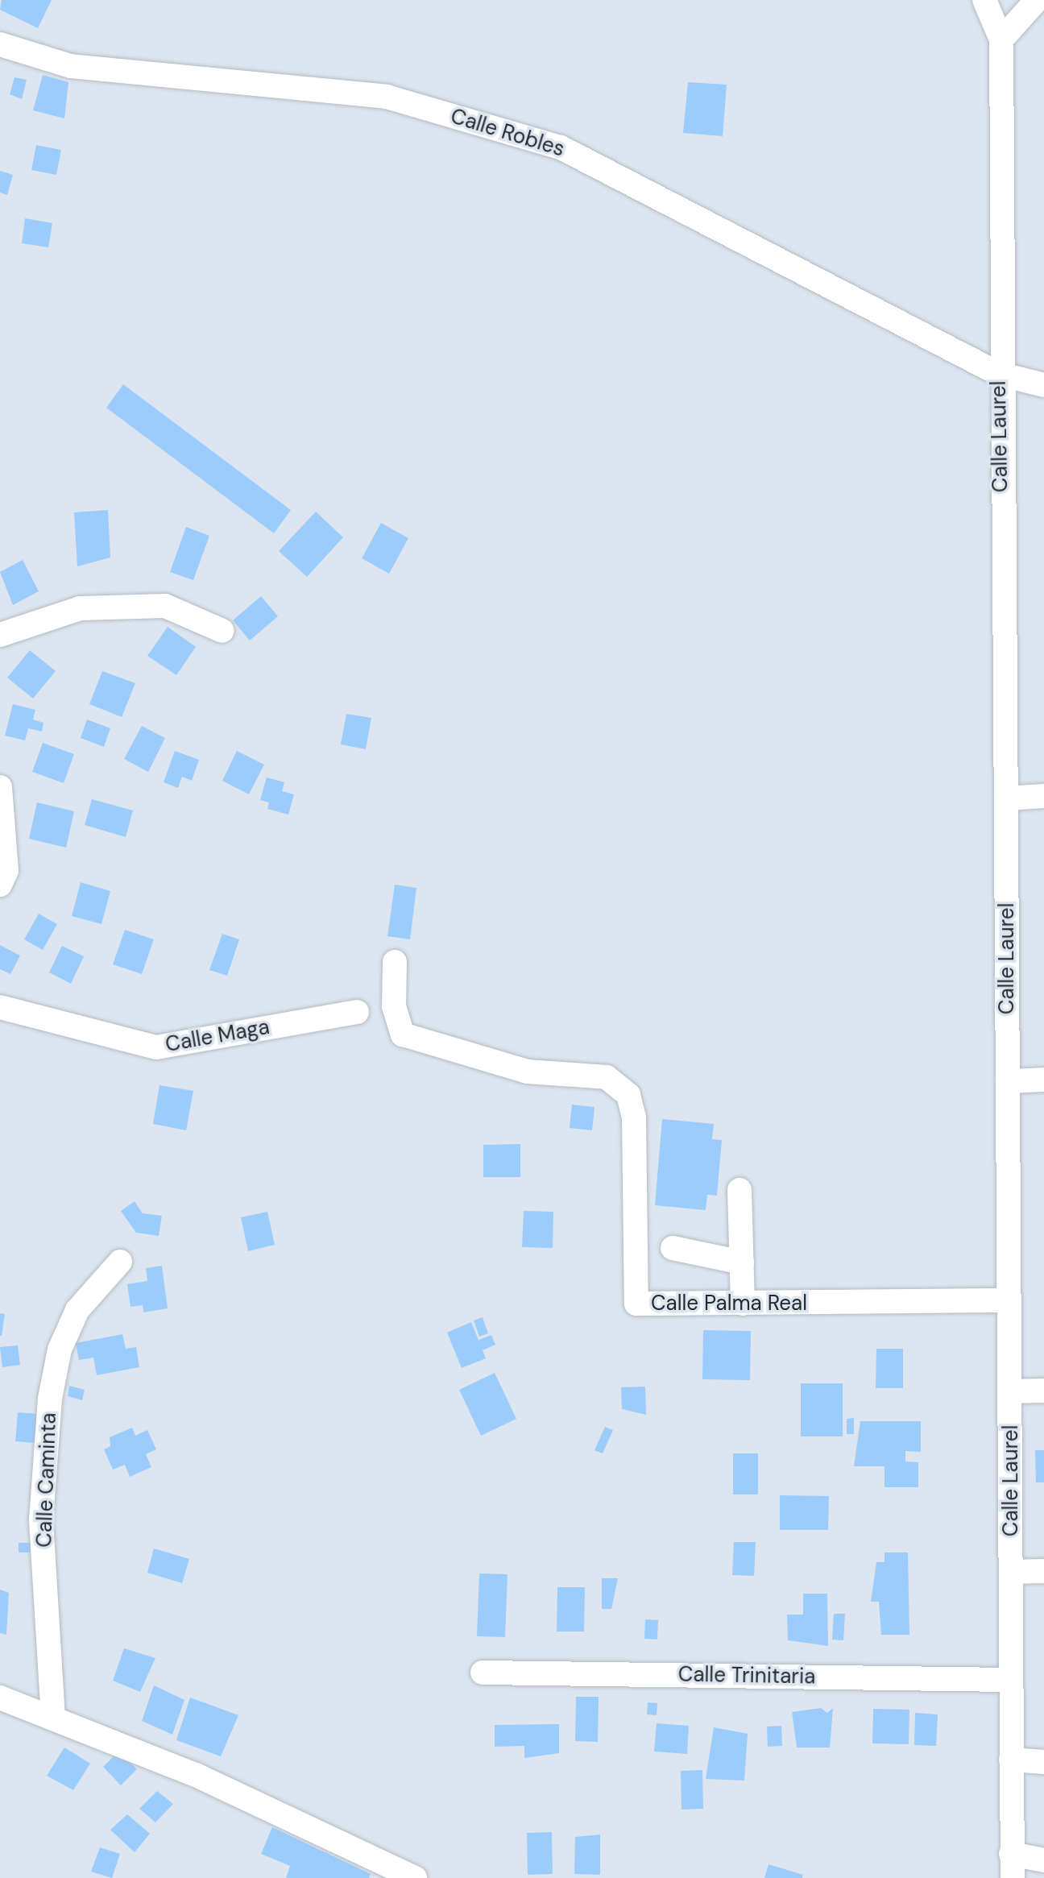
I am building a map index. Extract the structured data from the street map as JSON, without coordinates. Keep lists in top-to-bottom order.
{
  "streets": {
    "street": [
      "Calle Robles",
      "Calle Laurel",
      "Calle Maga",
      "Calle Palma Real",
      "Calle Caminta",
      "Calle Trinitaria"
    ]
  },
  "crossings": [
    ["Calle Robles", "Calle Laurel"],
    ["Calle Laurel", "Calle Palma Real"],
    ["Calle Laurel", "Calle Trinitaria"]
  ]
}
